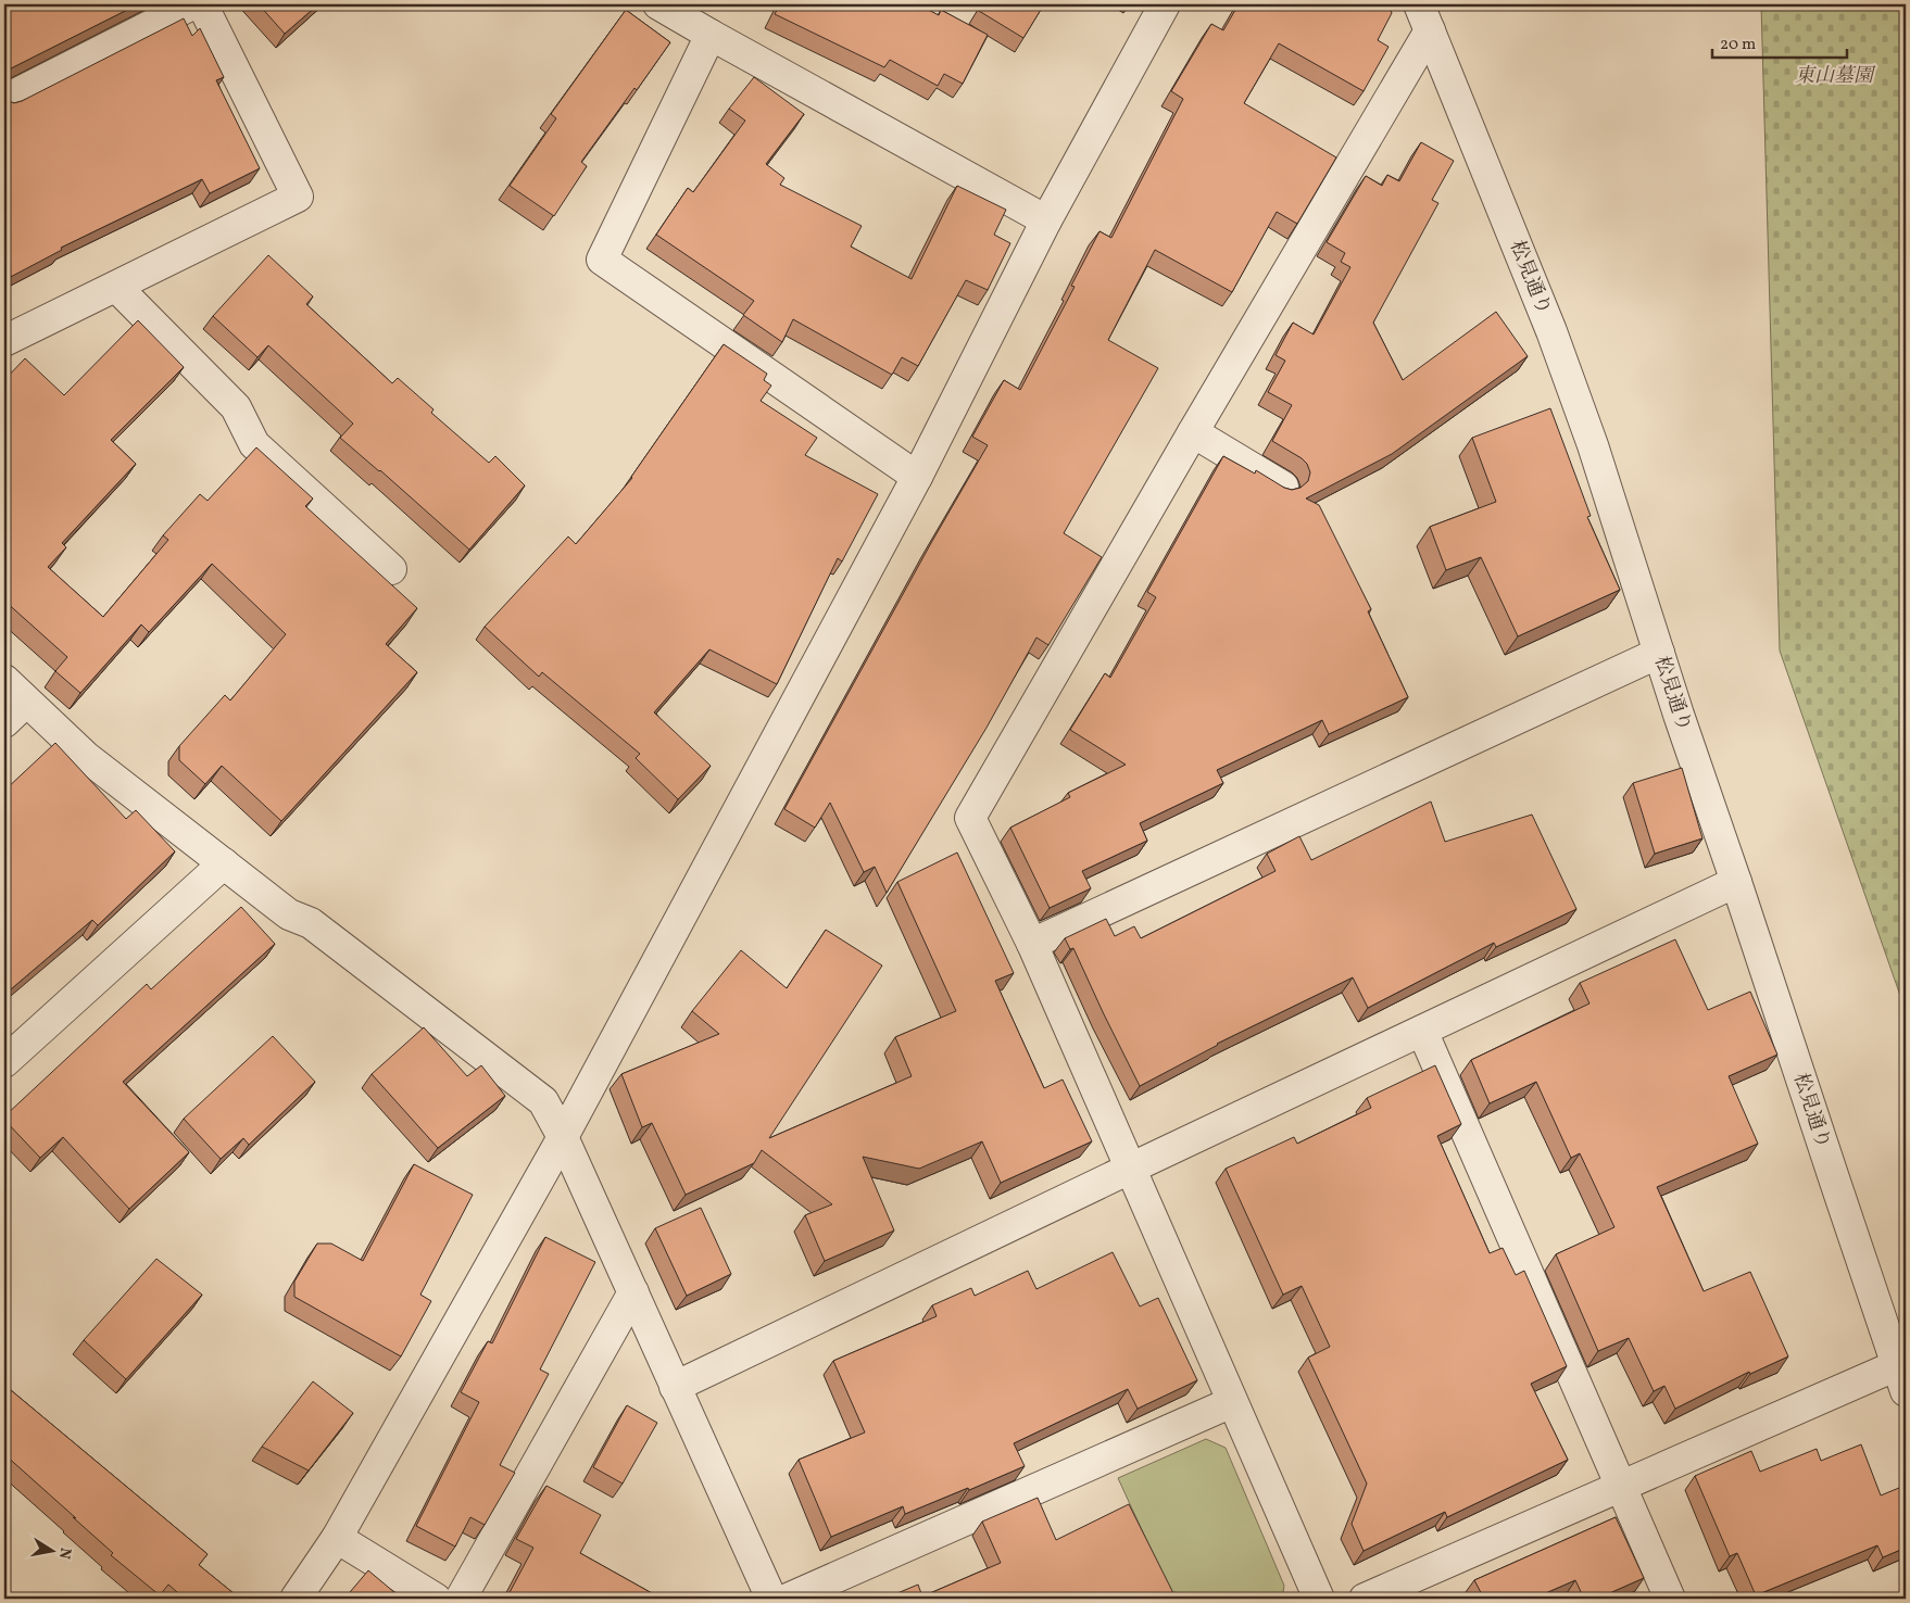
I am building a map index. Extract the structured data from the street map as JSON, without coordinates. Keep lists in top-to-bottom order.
{
  "streets": {
    "street": ["松見通り"]
  },
  "parks": ["東山墓園"],
  "scale_bar": "20 m",
  "north": "right"
}
